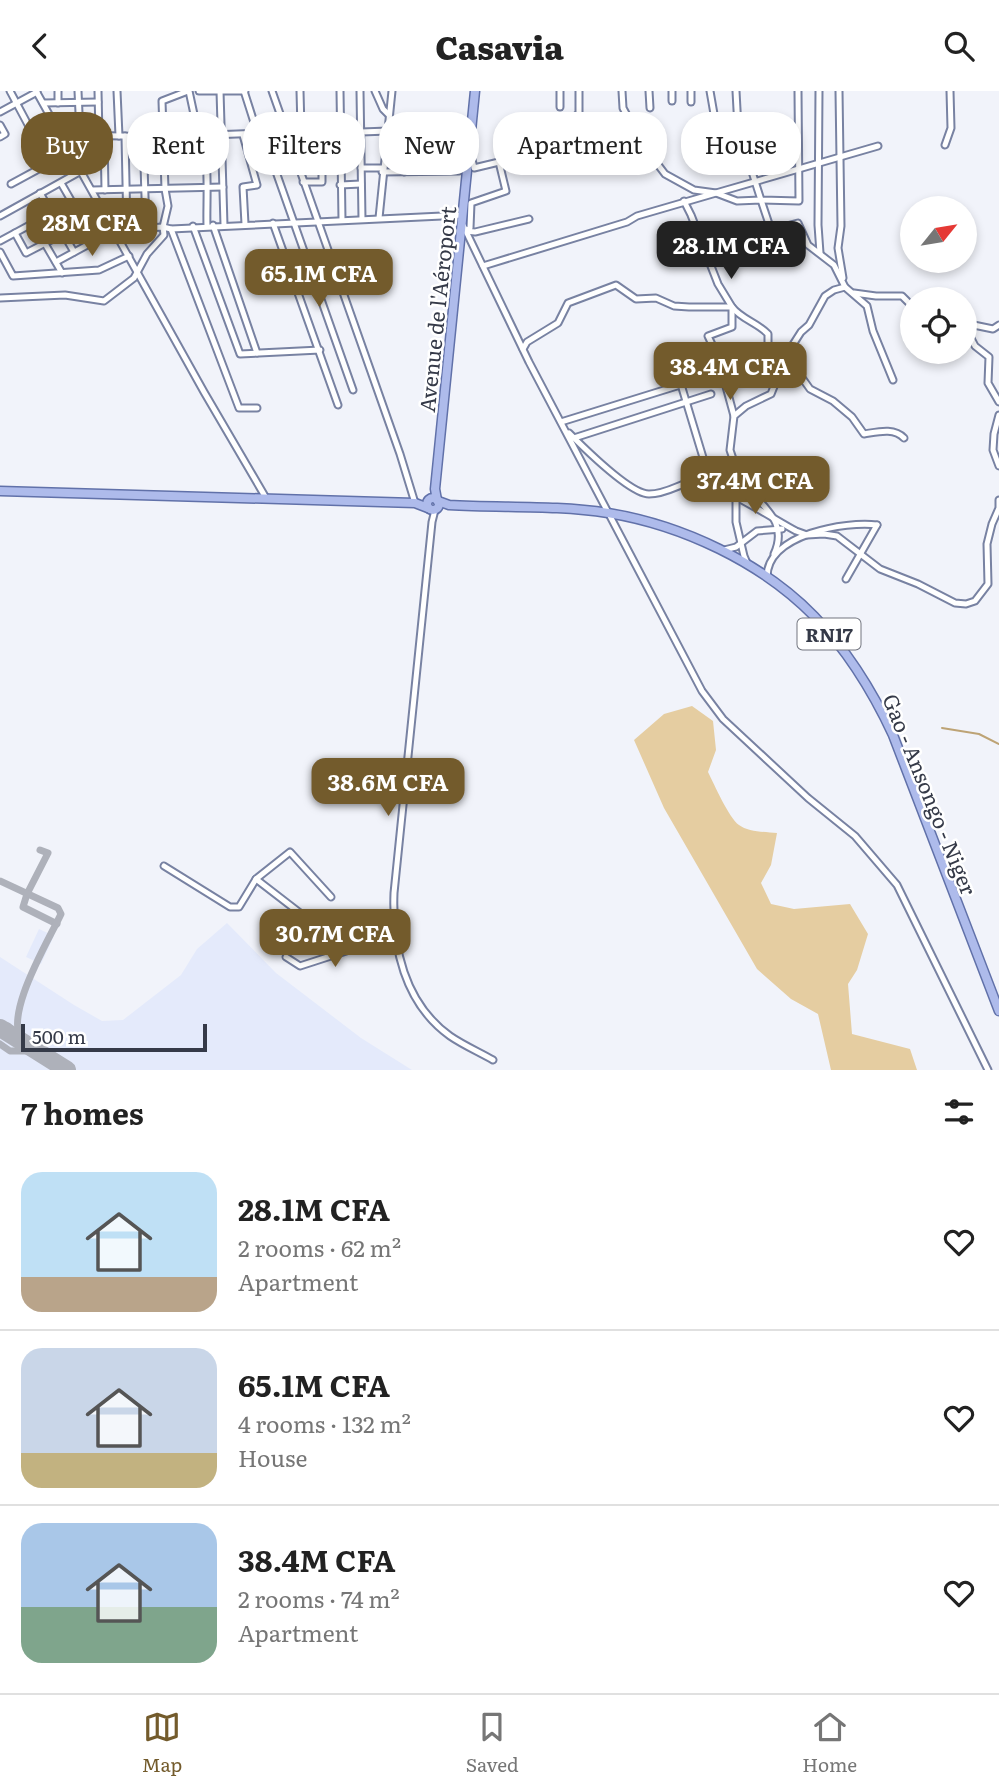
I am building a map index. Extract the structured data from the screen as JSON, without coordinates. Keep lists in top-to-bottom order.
{
  "streets": {
    "main road": ["Avenue de l'Aéroport", "RN17", "Gao - Ansongo - Niger"]
  },
  "crossings": [
    ["Avenue de l'Aéroport", "Gao - Ansongo - Niger"]
  ],
  "scale_bar": "500 m",
  "north": "top right",
  "page": {
    "header": "Casavia",
    "chip": [
      "Buy",
      "Rent",
      "Filters",
      "New",
      "Apartment",
      "House"
    ],
    "price": [
      "28M CFA",
      "28.1M CFA",
      "65.1M CFA",
      "38.4M CFA",
      "37.4M CFA",
      "38.6M CFA",
      "30.7M CFA"
    ],
    "scale": "500 m",
    "heading": "7 homes",
    "list": [
      {
        "name": "28.1M CFA",
        "note": "2 rooms · 62 m² · Apartment"
      },
      {
        "name": "65.1M CFA",
        "note": "4 rooms · 132 m² · House"
      },
      {
        "name": "38.4M CFA",
        "note": "2 rooms · 74 m² · Apartment"
      }
    ],
    "tabs": ["Map", "Saved", "Home"]
  }
}
